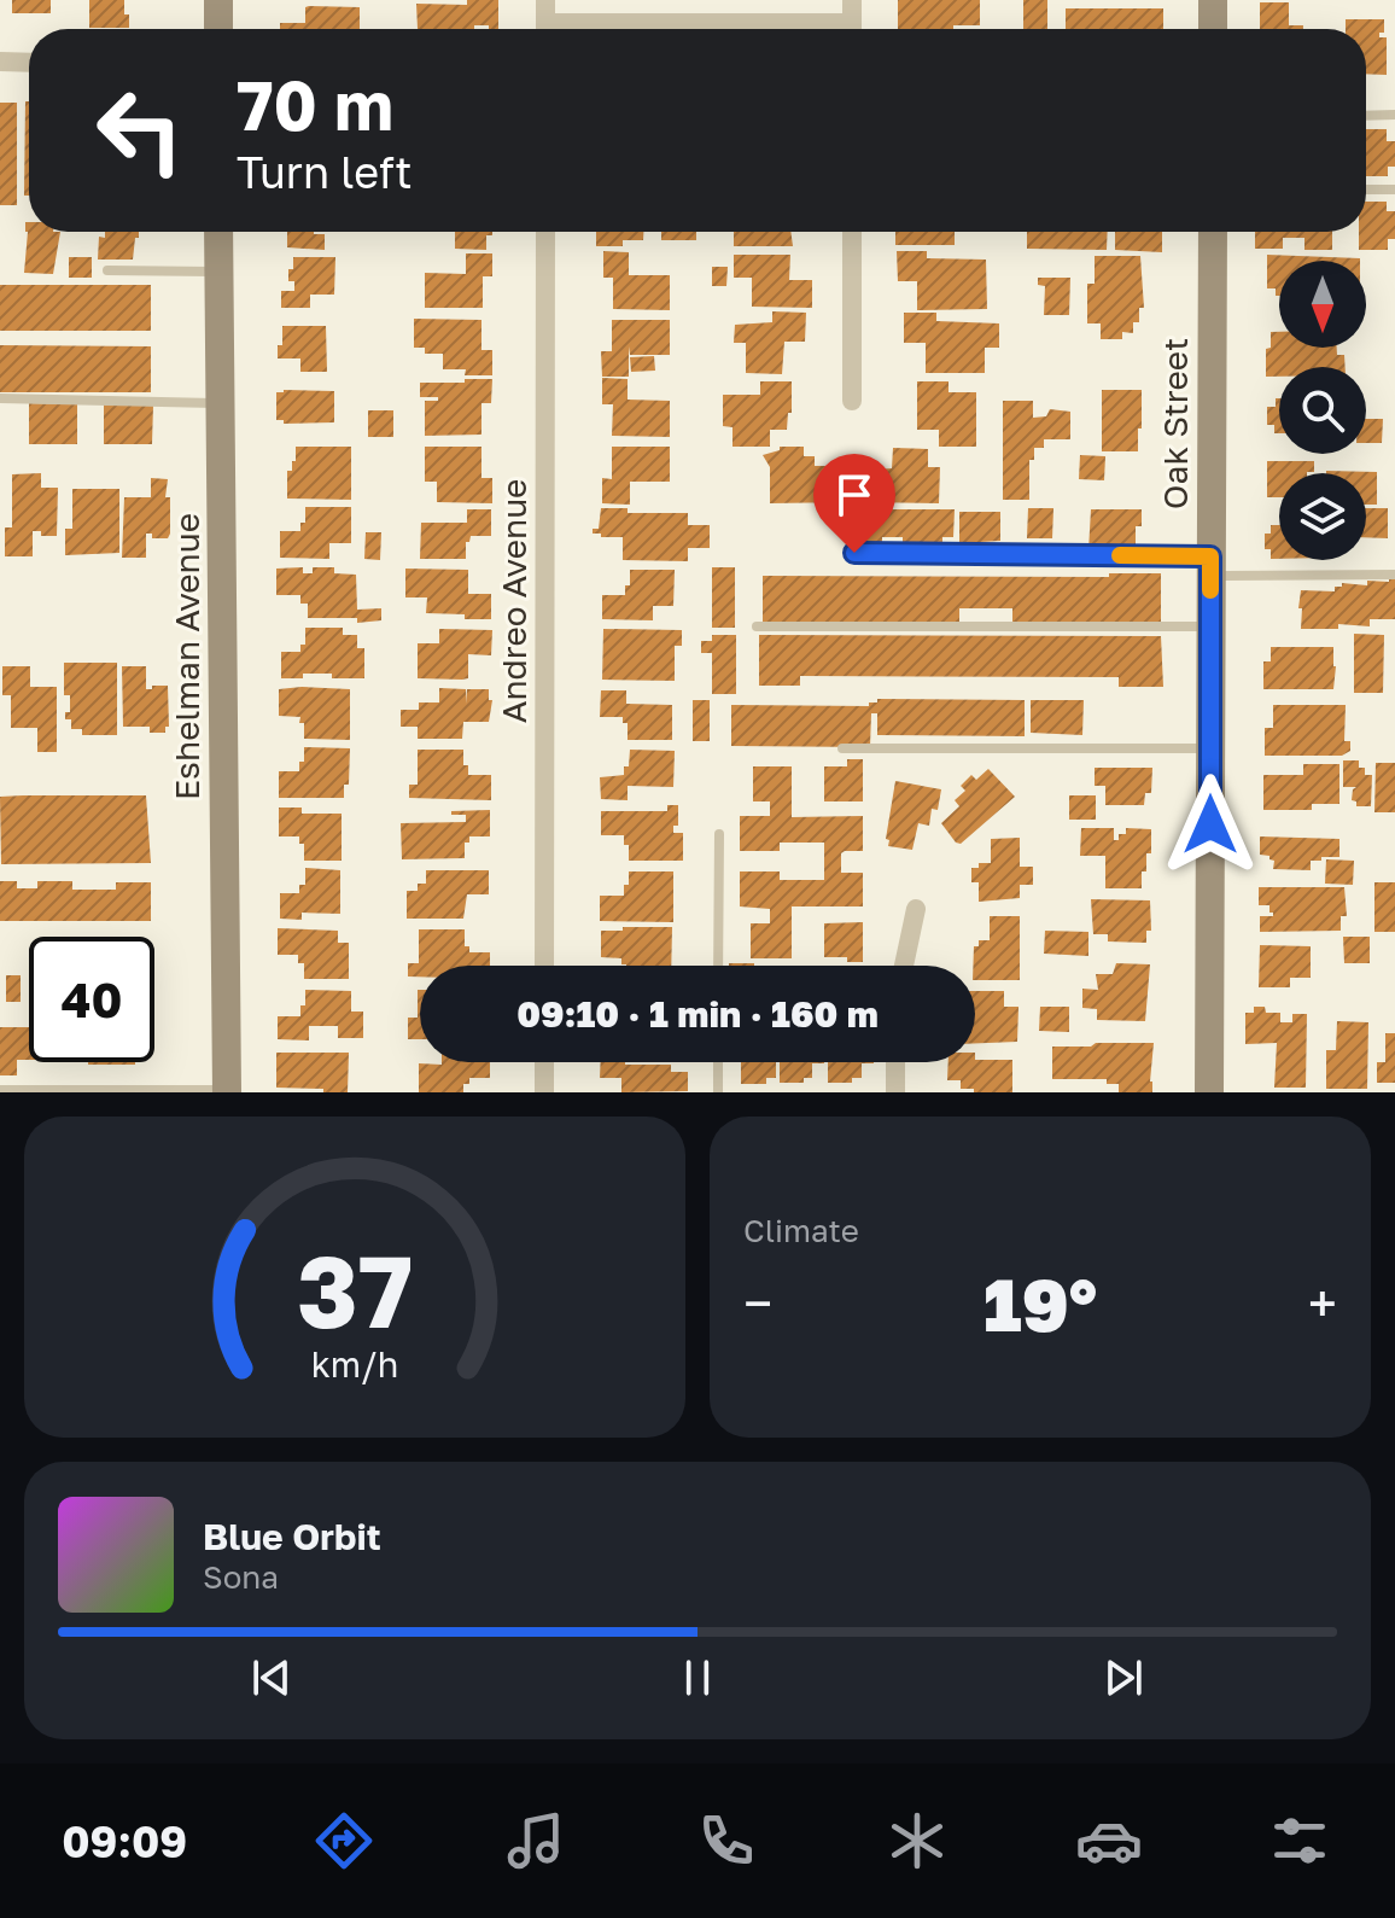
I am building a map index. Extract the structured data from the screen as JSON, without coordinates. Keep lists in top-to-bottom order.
{
  "streets": {
    "street": ["Oak Street", "Andreo Avenue", "Eshelman Avenue"]
  },
  "north": "bottom",
  "page": {
    "turn": ["70 m", "Turn left"],
    "limit": "40",
    "trip": "09:10 · 1 min · 160 m",
    "tile": "Climate",
    "heat": ["−", "19°", "+"],
    "song": ["Blue Orbit", "Sona"],
    "tabs": "09:09",
    "gauge": ["37", "km/h"]
  }
}
